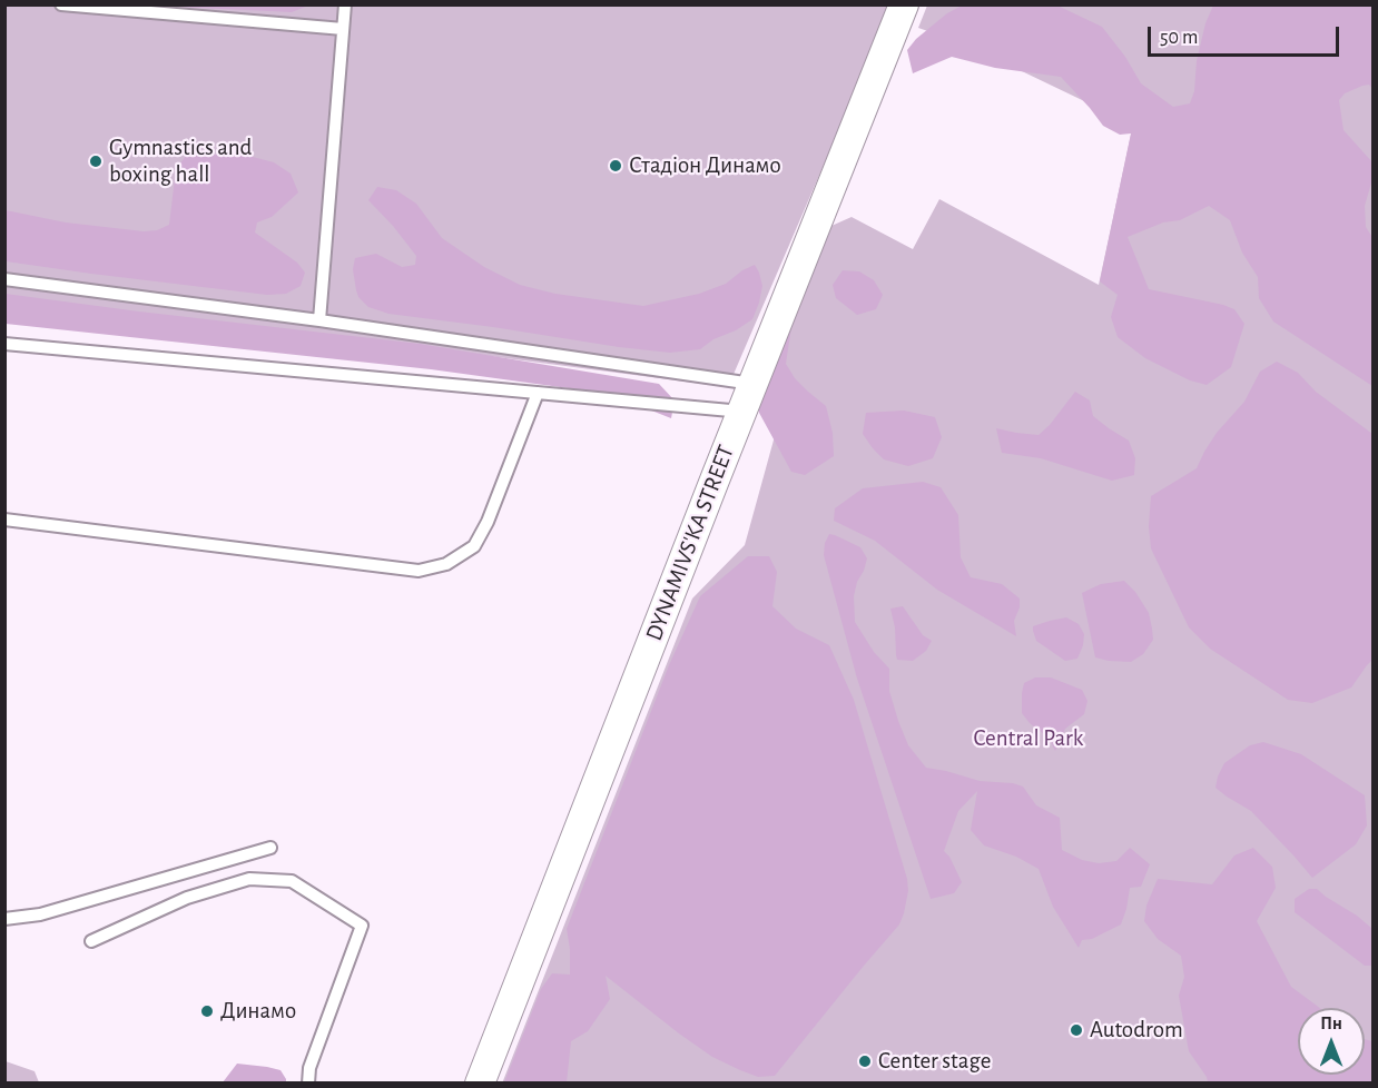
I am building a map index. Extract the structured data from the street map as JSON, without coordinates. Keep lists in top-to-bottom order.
{
  "streets": {
    "street": ["DYNAMIVS'KA STREET"]
  },
  "parks": ["Central Park"],
  "places": [
    "Gymnastics and boxing hall",
    "Стадіон Динамо",
    "Динамо",
    "Autodrom",
    "Center stage"
  ],
  "scale_bar": "50 m",
  "north": "top"
}
